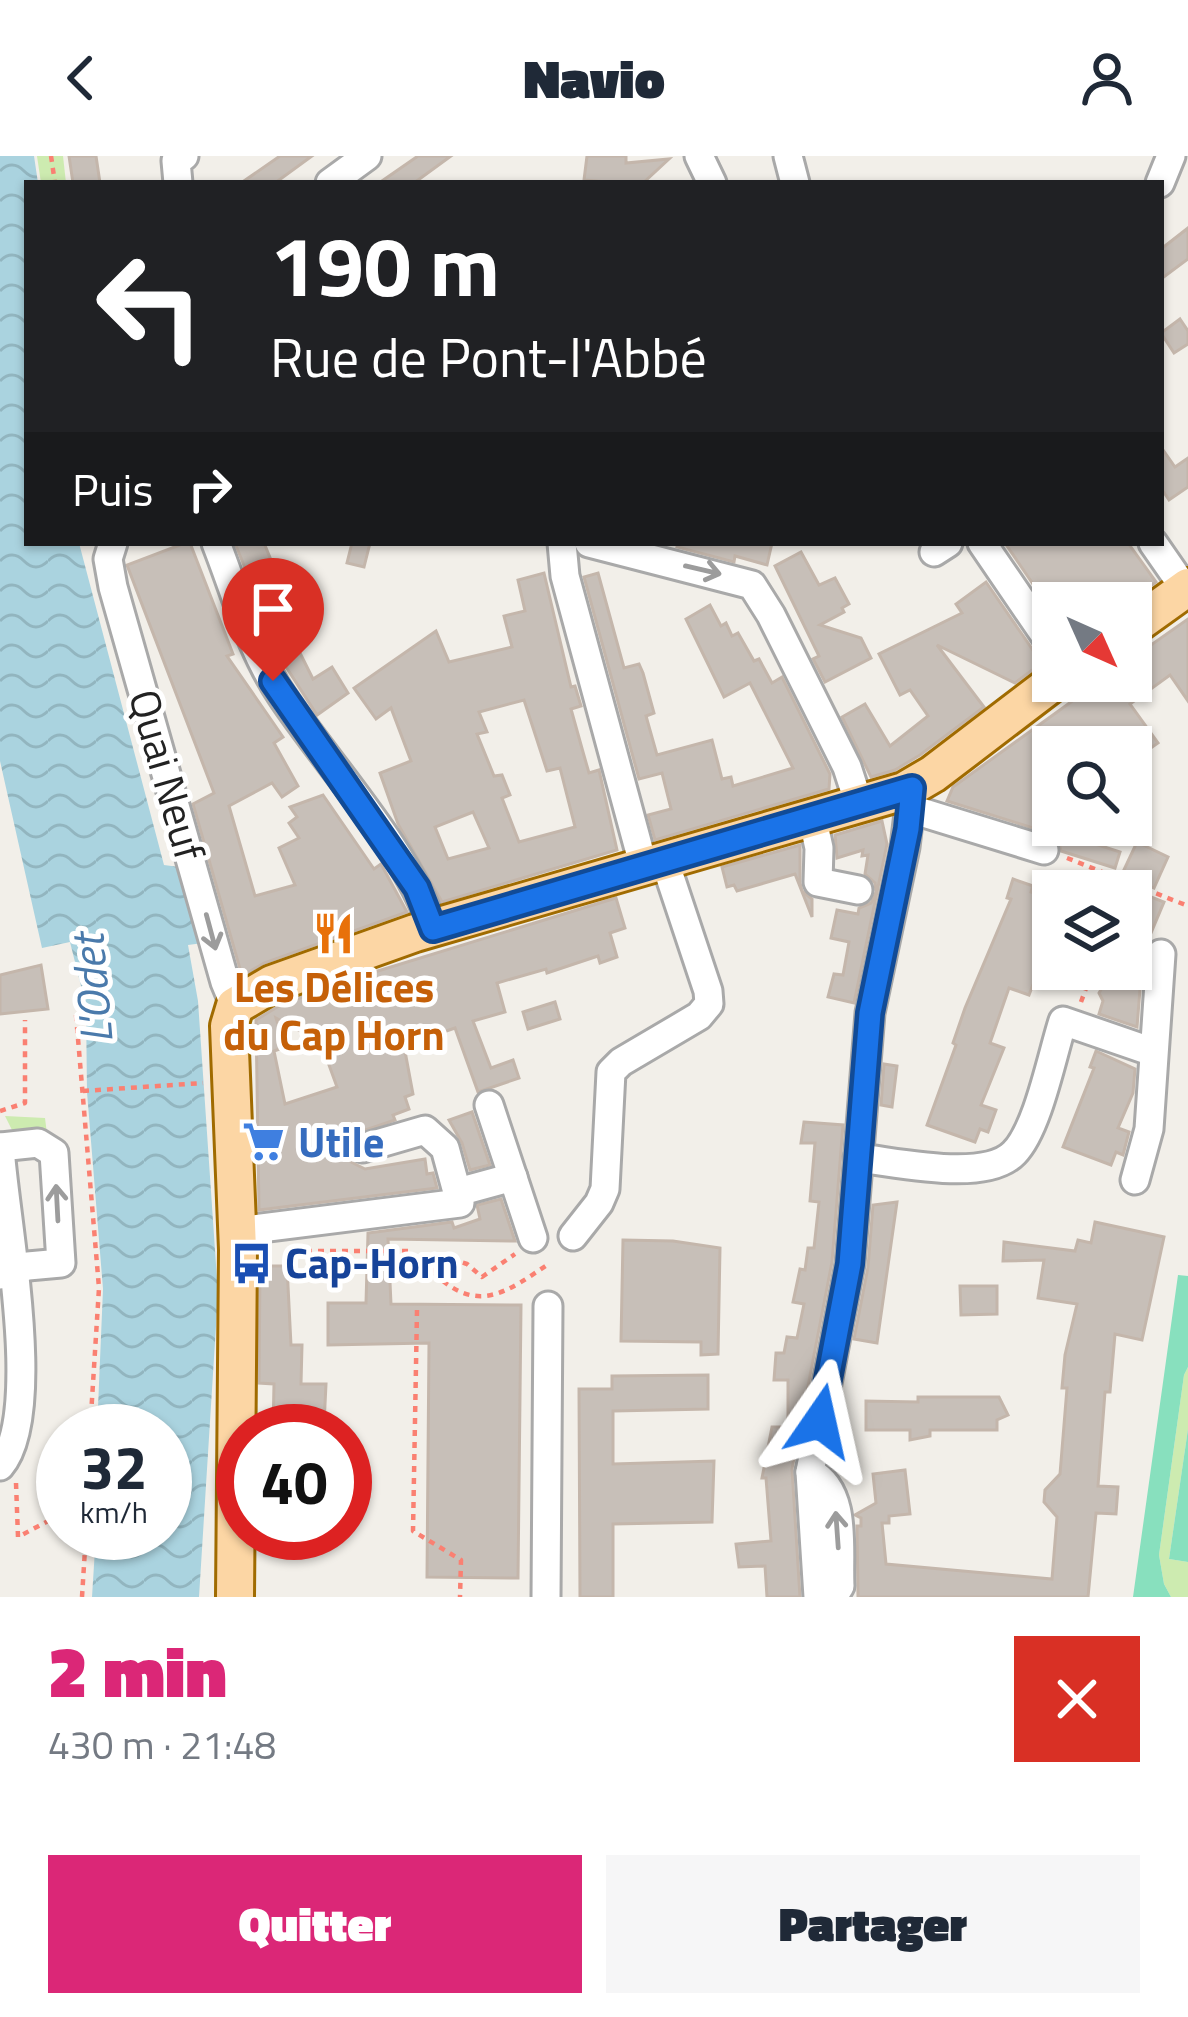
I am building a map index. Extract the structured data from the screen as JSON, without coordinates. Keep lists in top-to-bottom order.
{
  "streets": {
    "street": ["Quai Neuf"]
  },
  "water": ["L'Odet"],
  "places": {
    "restaurant": ["Les Délices du Cap Horn"],
    "supermarket": ["Utile"],
    "bus stop": ["Cap-Horn"]
  },
  "north": "bottom right",
  "page": {
    "header": "Navio",
    "turn": ["190 m", "Rue de Pont-l'Abbé"],
    "then": "Puis",
    "speed": "32 km/h",
    "limit": "40",
    "heading": ["2 min", "430 m · 21:48"],
    "buttons": ["Quitter", "Partager"]
  }
}
